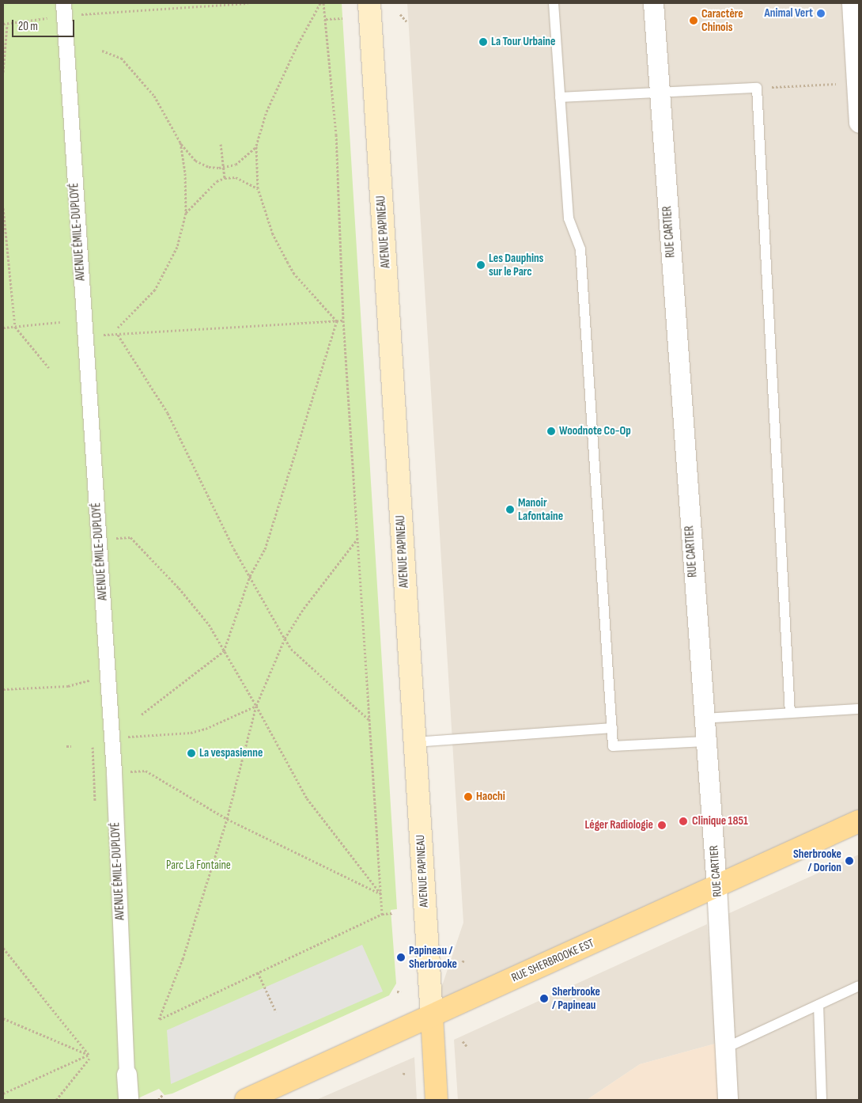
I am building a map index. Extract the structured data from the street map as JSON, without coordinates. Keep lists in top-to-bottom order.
{
  "streets": {
    "main road": ["AVENUE PAPINEAU", "RUE SHERBROOKE EST"],
    "street": ["AVENUE ÉMILE-DUPLOYÉ", "RUE CARTIER"]
  },
  "crossings": [
    ["AVENUE PAPINEAU", "RUE SHERBROOKE EST"],
    ["RUE CARTIER", "RUE SHERBROOKE EST"]
  ],
  "parks": ["Parc La Fontaine"],
  "places": [
    "Animal Vert",
    "Caractère Chinois",
    "La Tour Urbaine",
    "Les Dauphins sur le Parc",
    "Woodnote Co-Op",
    "Manoir Lafontaine",
    "La vespasienne",
    "Haochi",
    "Clinique 1851",
    "Léger Radiologie",
    "Sherbrooke / Dorion",
    "Papineau / Sherbrooke",
    "Sherbrooke / Papineau"
  ],
  "scale_bar": "20 m"
}
